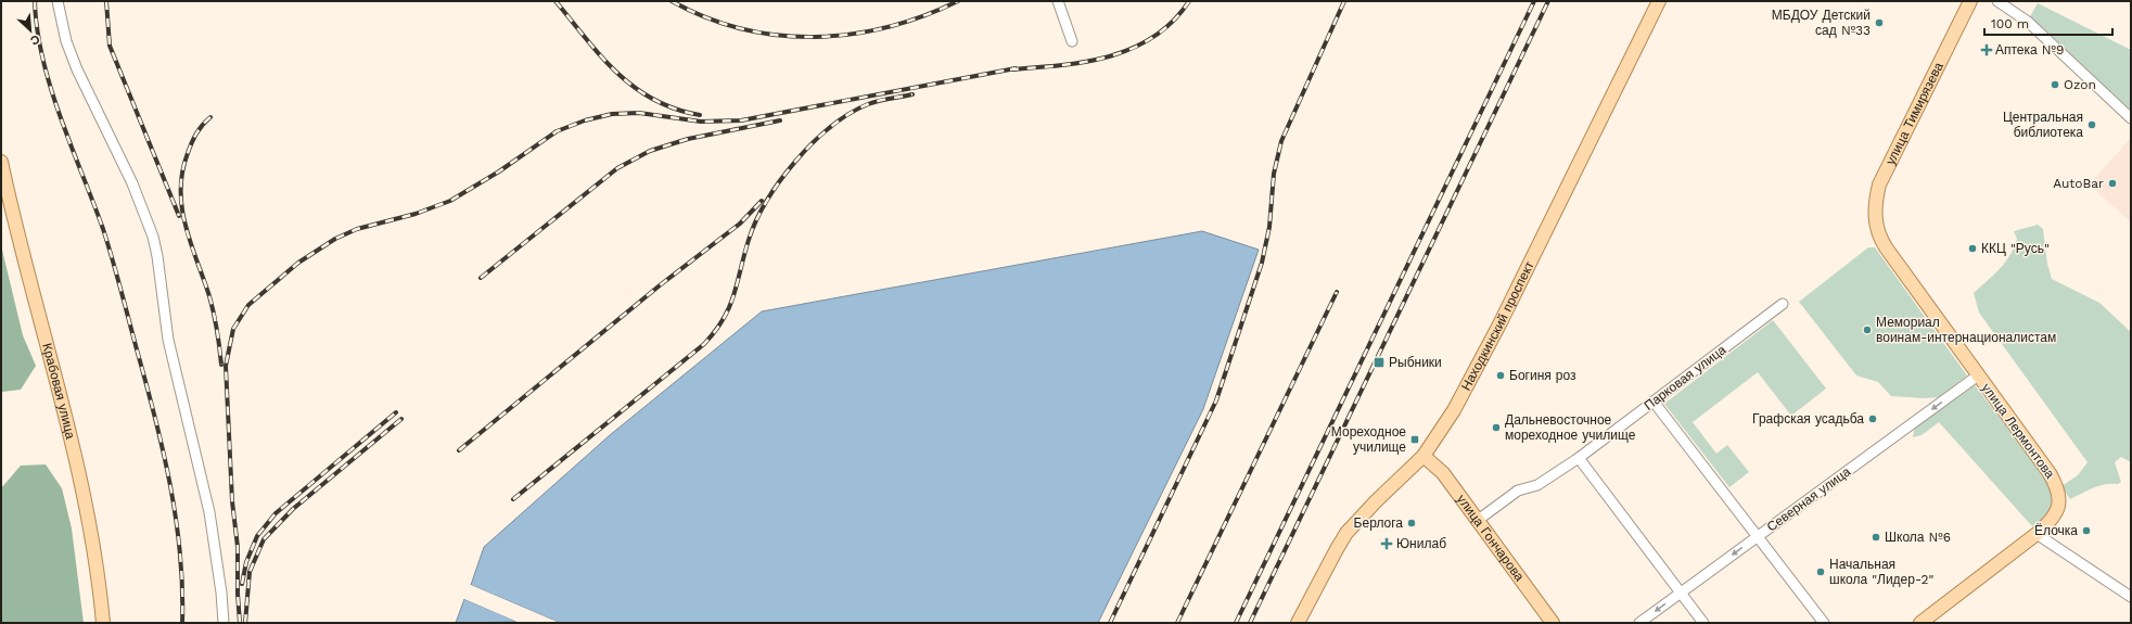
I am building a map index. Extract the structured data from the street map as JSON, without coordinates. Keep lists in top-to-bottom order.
{
  "streets": {
    "main road": [
      "улица Тимирязева",
      "Находкинский проспект",
      "Крабовая улица",
      "улица Лермонтова",
      "улица Гончарова"
    ],
    "street": ["Парковая улица", "Северная улица"]
  },
  "crossings": [
    ["улица Тимирязева", "улица Лермонтова"],
    ["Находкинский проспект", "улица Гончарова"],
    ["Парковая улица", "улица Гончарова"],
    ["улица Лермонтова", "Северная улица"]
  ],
  "one_way": ["Северная улица"],
  "places": {
    "other": [
      "МБДОУ Детский сад №33",
      "Ozon",
      "Центральная библиотека",
      "AutoBar",
      "ККЦ \"Русь\"",
      "Мемориал воинам-интернационалистам",
      "Богиня роз",
      "Графская усадьба",
      "Дальневосточное мореходное училище",
      "Берлога",
      "Ёлочка",
      "Школа №6",
      "Начальная школа \"Лидер-2\""
    ],
    "health": ["Аптека №9", "Юнилаб"],
    "transit": ["Рыбники", "Мореходное училище"]
  },
  "scale_bar": "100 m",
  "north": "bottom right"
}
